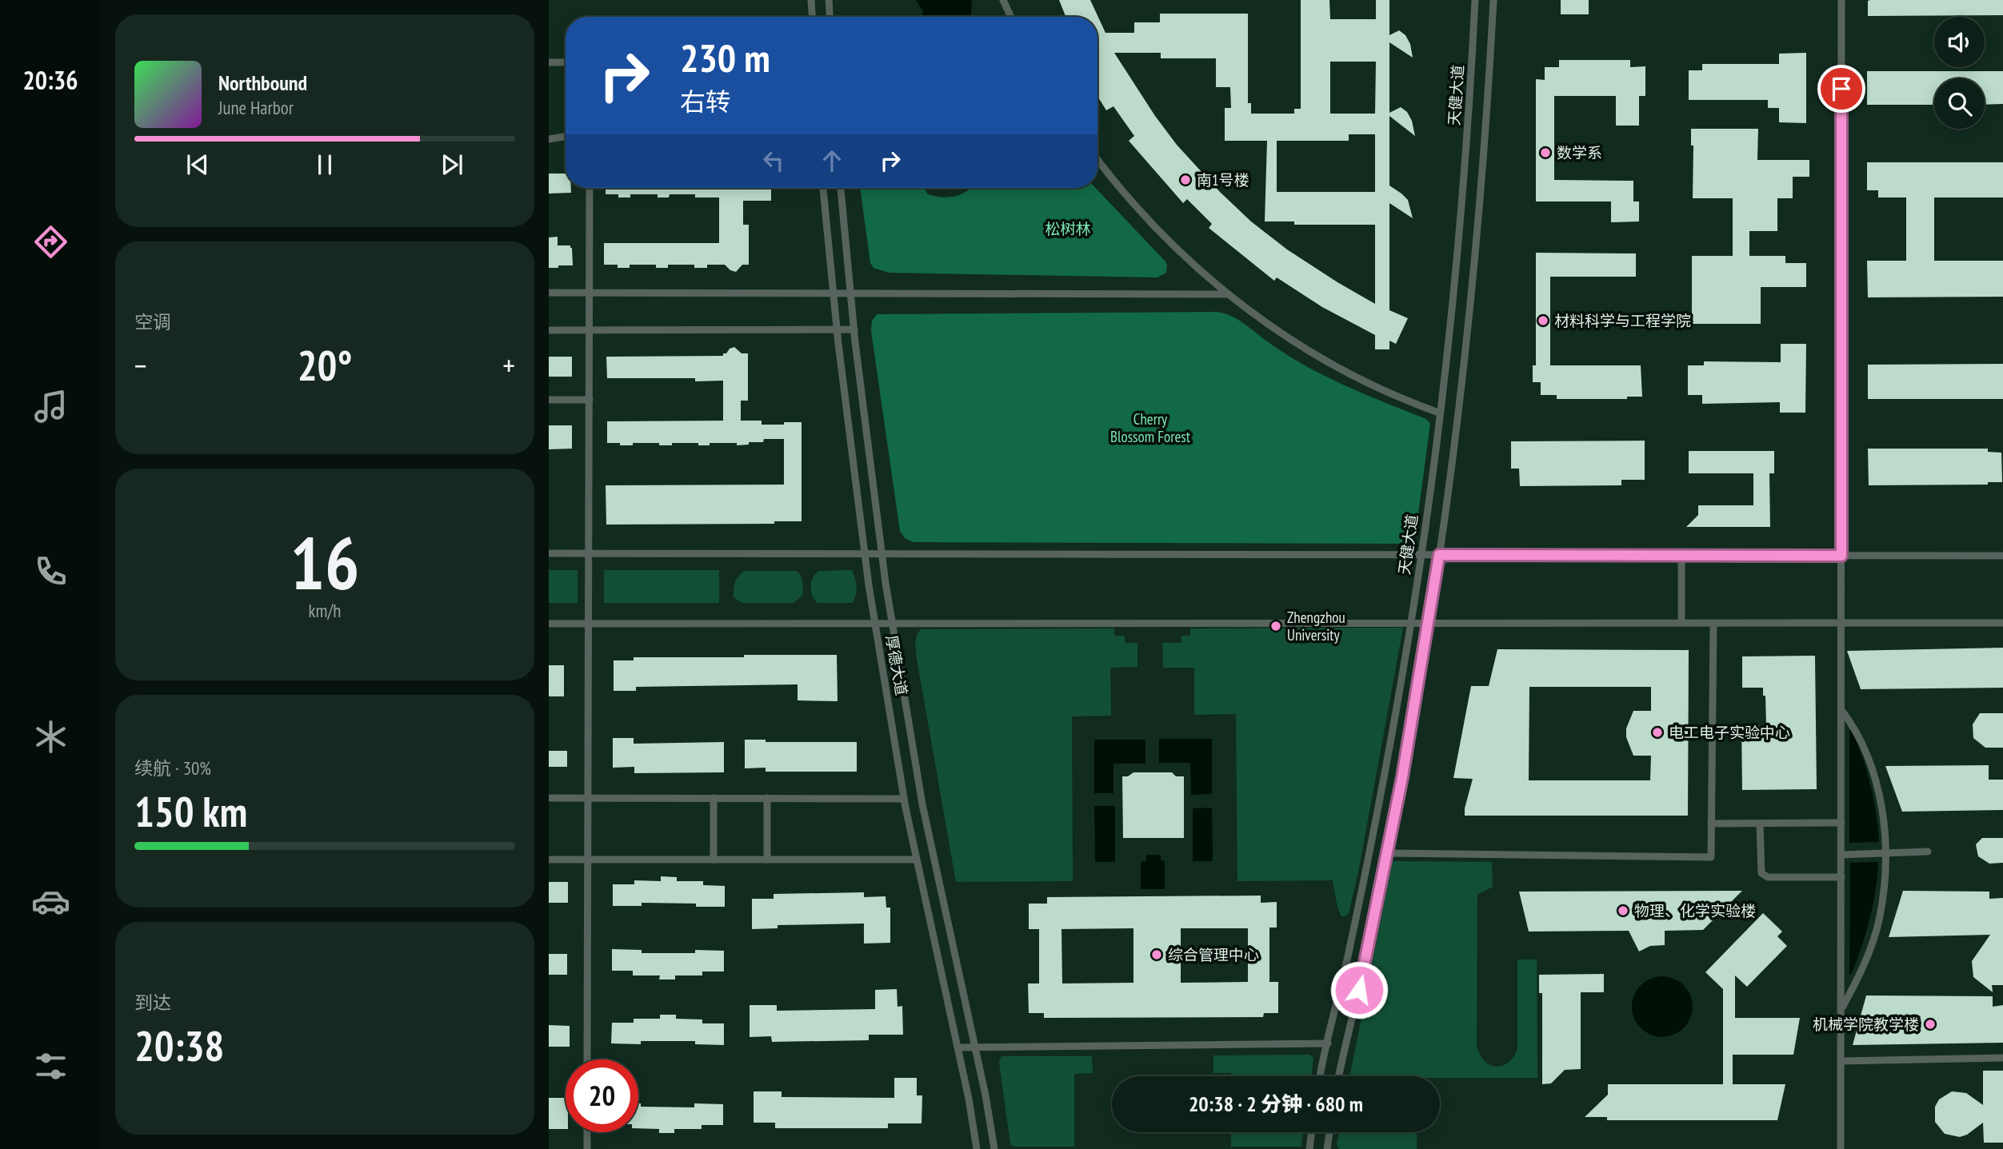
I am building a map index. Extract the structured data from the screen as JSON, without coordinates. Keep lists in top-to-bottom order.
{
  "streets": {
    "lane": ["天健大道", "厚德大道"]
  },
  "parks": ["松树林", "Cherry Blossom Forest"],
  "places": [
    "数学系",
    "南1号楼",
    "材料科学与工程学院",
    "Zhengzhou University",
    "电工电子实验中心",
    "物理、化学实验楼",
    "综合管理中心",
    "机械学院教学楼"
  ],
  "page": {
    "tabs": "20:36",
    "turn": ["230 m", "右转"],
    "song": ["Northbound", "June Harbor"],
    "tile": [
      "空调",
      ["16", "km/h"],
      ["续航 · 30%", "150 km"],
      ["到达", "20:38"]
    ],
    "heat": ["−", "20°", "+"],
    "limit": "20",
    "trip": "20:38 · 2 分钟 · 680 m"
  }
}
